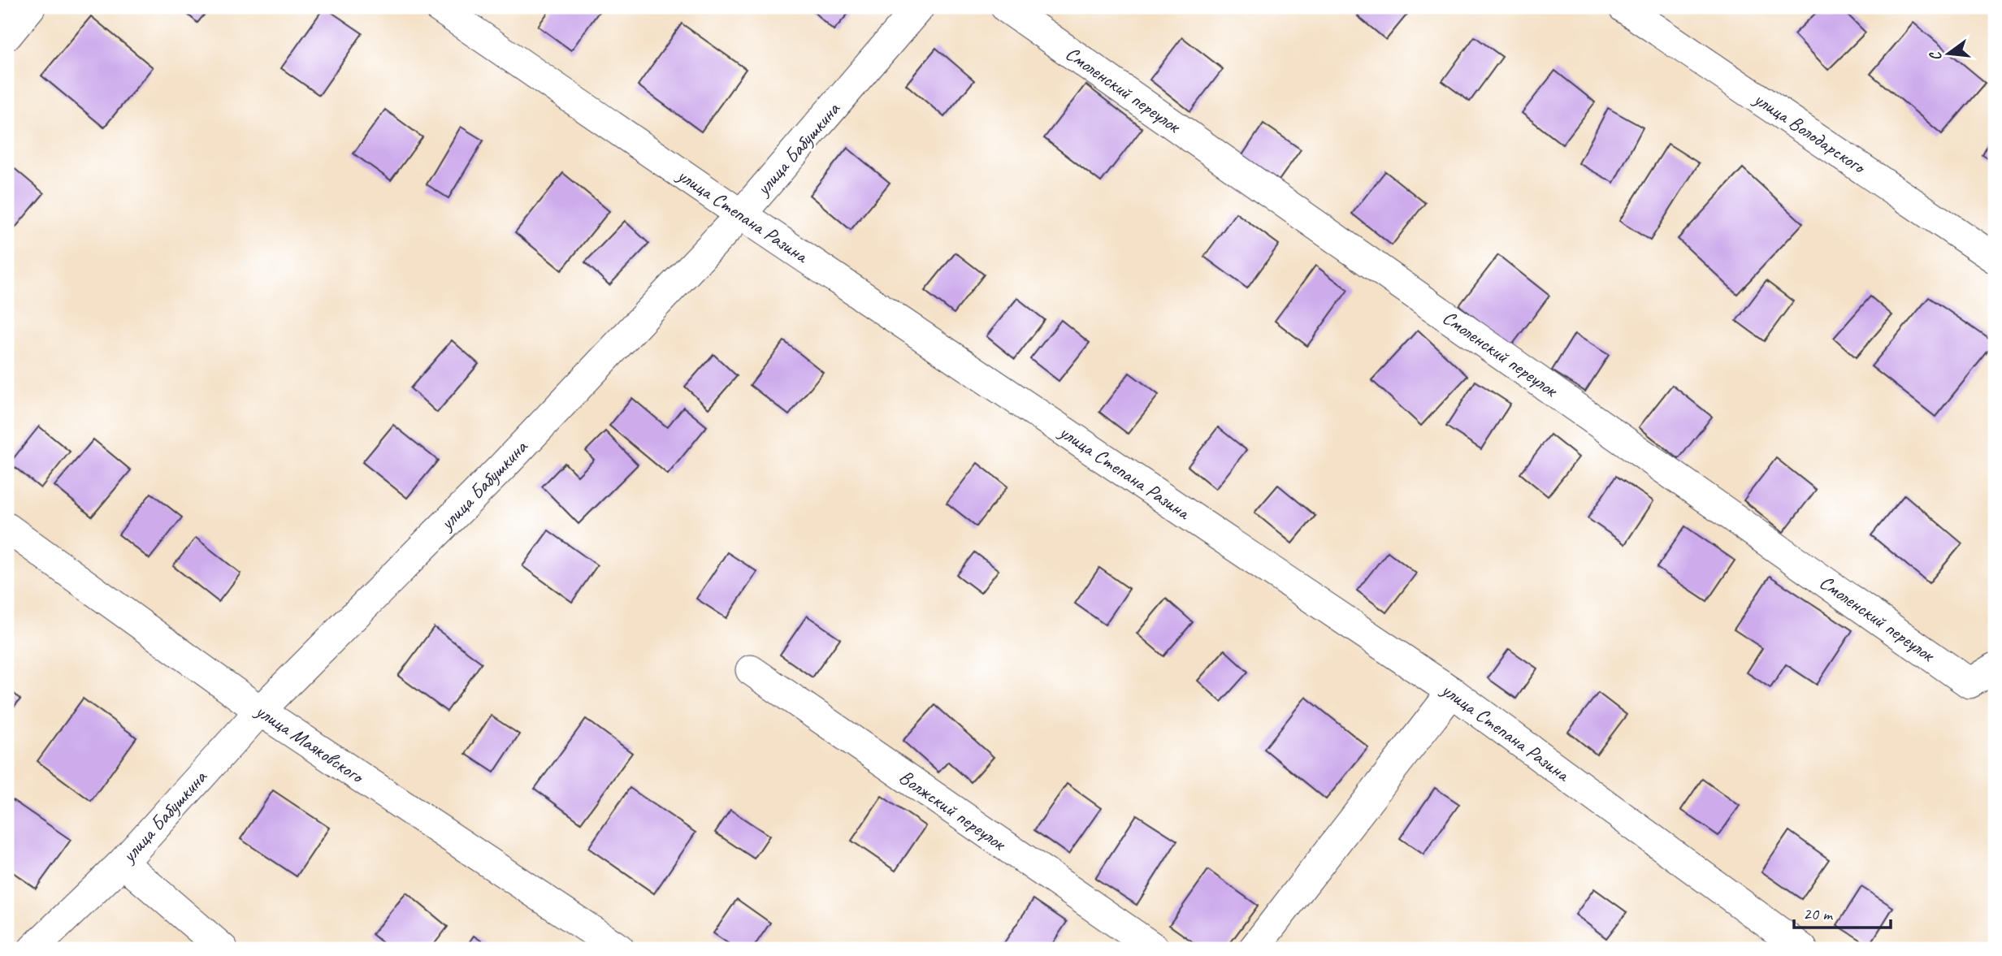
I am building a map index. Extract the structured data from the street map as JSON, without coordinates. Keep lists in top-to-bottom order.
{
  "streets": {
    "street": [
      "Смоленский переулок",
      "улица Володарского",
      "улица Бабушкина",
      "улица Степана Разина",
      "улица Маяковского",
      "Волжский переулок"
    ]
  },
  "crossings": [
    ["улица Бабушкина", "улица Степана Разина"],
    ["улица Бабушкина", "улица Маяковского"]
  ],
  "scale_bar": "20 m",
  "north": "left"
}
